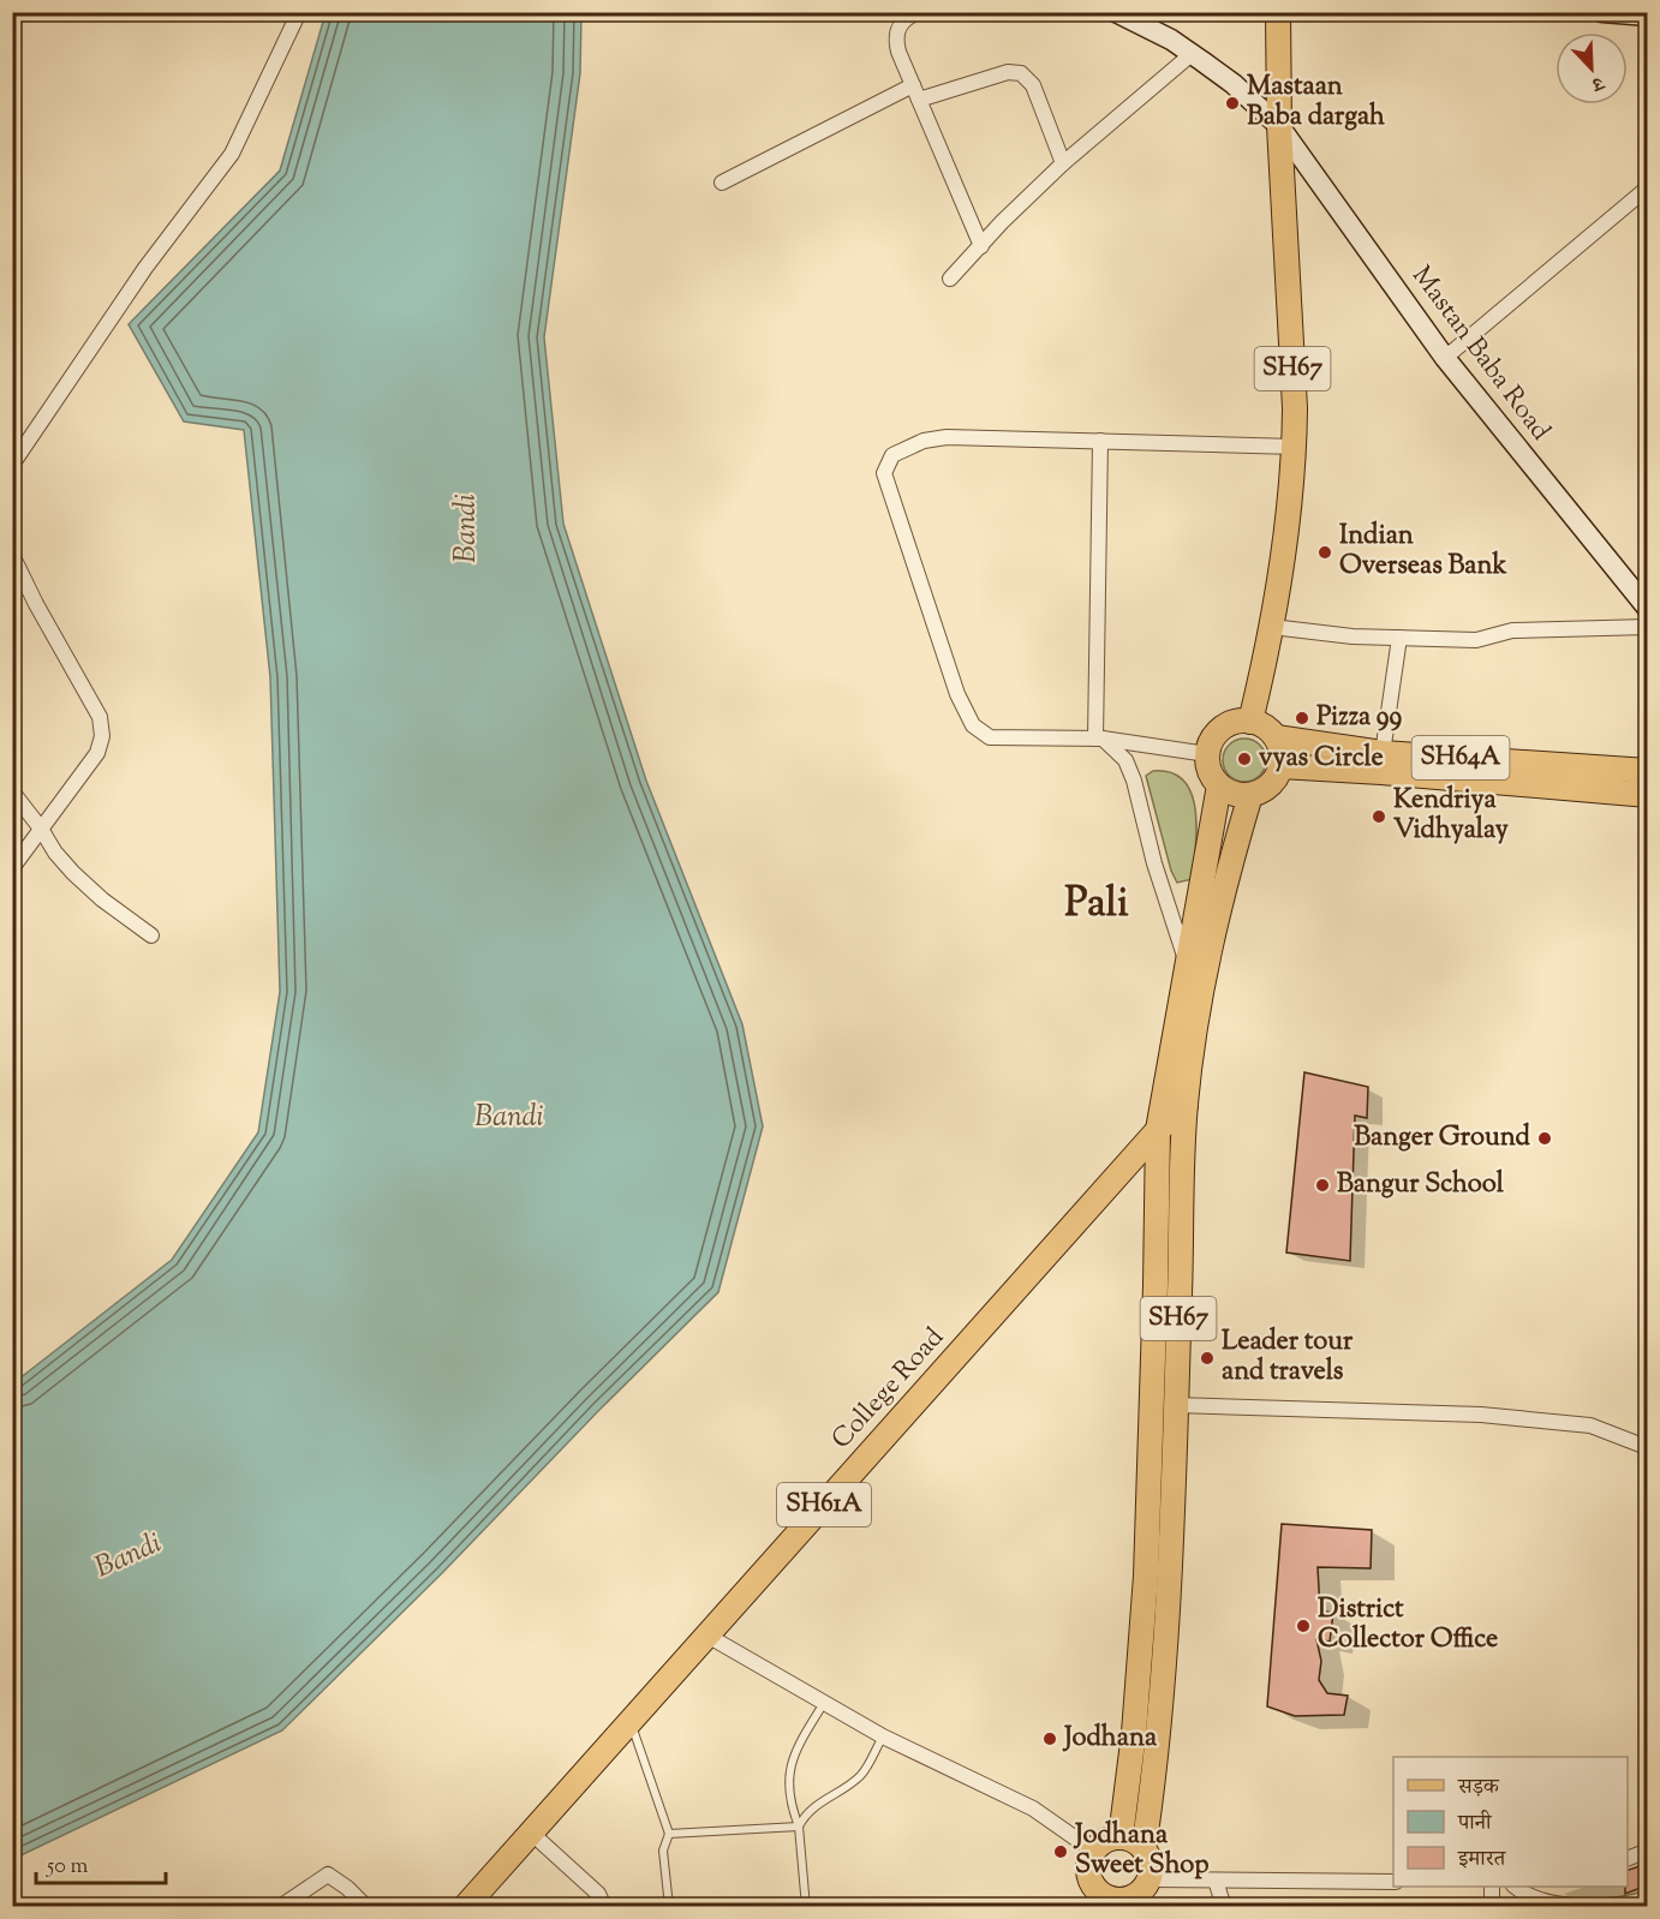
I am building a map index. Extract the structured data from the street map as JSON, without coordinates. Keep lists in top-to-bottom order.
{
  "streets": {
    "main road": [
      "SH67",
      "SH64A",
      "College Road",
      "SH61A"
    ],
    "street": ["Mastan Baba Road"]
  },
  "crossings": [
    ["Mastan Baba Road", "SH67"],
    ["SH67", "SH64A"],
    ["SH67", "College Road"]
  ],
  "districts": ["Pali"],
  "water": ["Bandi"],
  "places": [
    "Mastaan Baba dargah",
    "Indian Overseas Bank",
    "Pizza 99",
    "vyas Circle",
    "Kendriya Vidhyalay",
    "Banger Ground",
    "Bangur School",
    "Leader tour and travels",
    "District Collector Office",
    "Jodhana",
    "Jodhana Sweet Shop"
  ],
  "legend": ["सड़क", "पानी", "इमारत"],
  "scale_bar": "50 m",
  "north": "bottom right"
}
